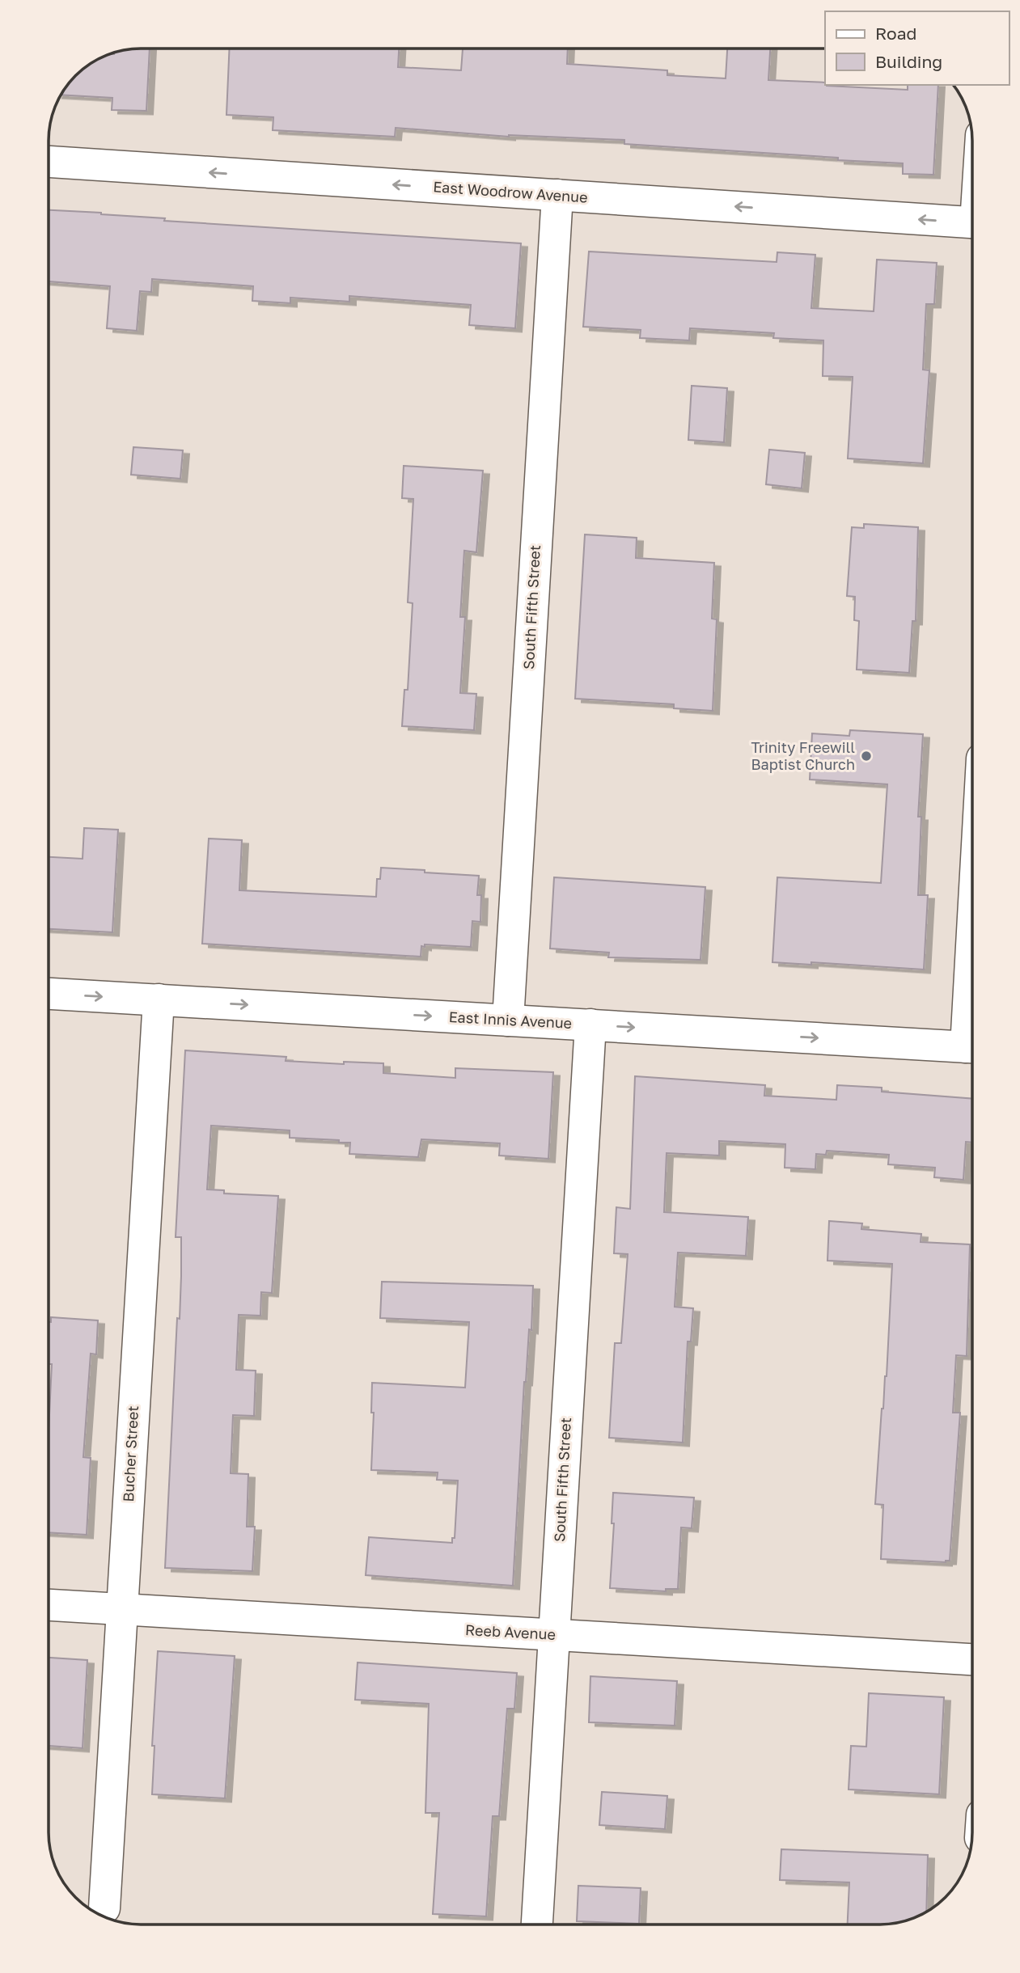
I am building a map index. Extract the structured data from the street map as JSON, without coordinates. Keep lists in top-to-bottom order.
{
  "streets": {
    "street": [
      "East Woodrow Avenue",
      "South Fifth Street",
      "East Innis Avenue",
      "Bucher Street",
      "Reeb Avenue"
    ]
  },
  "crossings": [
    ["East Woodrow Avenue", "South Fifth Street"],
    ["South Fifth Street", "East Innis Avenue"],
    ["South Fifth Street", "Reeb Avenue"],
    ["East Innis Avenue", "Bucher Street"],
    ["Bucher Street", "Reeb Avenue"]
  ],
  "one_way": ["East Woodrow Avenue", "East Innis Avenue"],
  "places": ["Trinity Freewill Baptist Church"],
  "legend": ["Road", "Building"]
}
